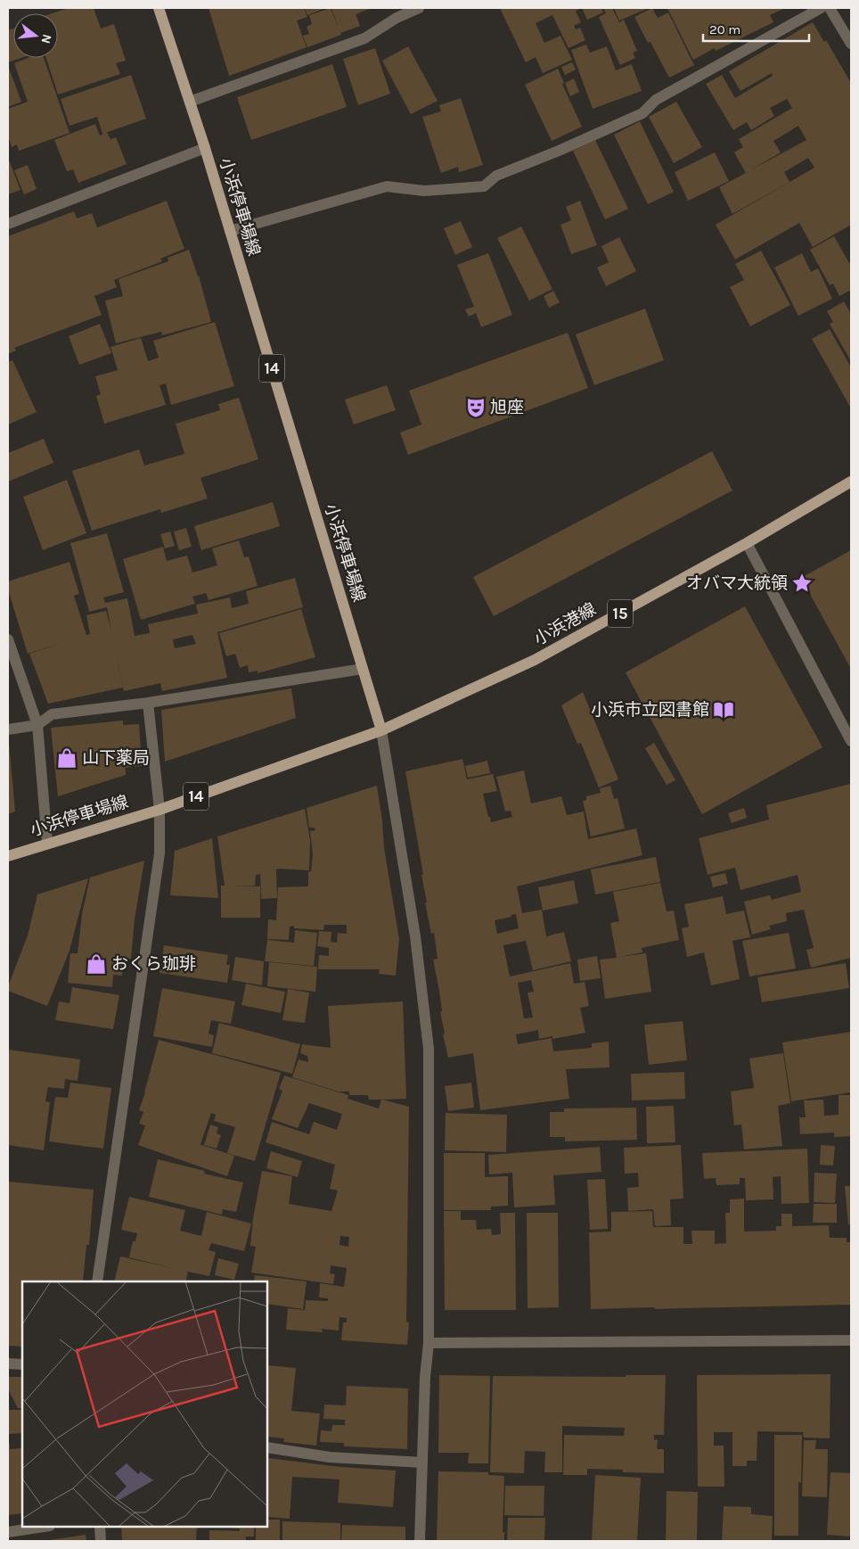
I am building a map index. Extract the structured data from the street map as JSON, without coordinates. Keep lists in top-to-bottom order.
{
  "streets": {
    "main road": [
      "小浜停車場線",
      "14",
      "15",
      "小浜港線"
    ]
  },
  "crossings": [
    ["小浜停車場線", "小浜港線"]
  ],
  "places": {
    "theatre": ["旭座"],
    "place": ["オバマ大統領"],
    "library": ["小浜市立図書館"],
    "shop": ["山下薬局", "おくら珈琲"]
  },
  "scale_bar": "20 m",
  "north": "right"
}
